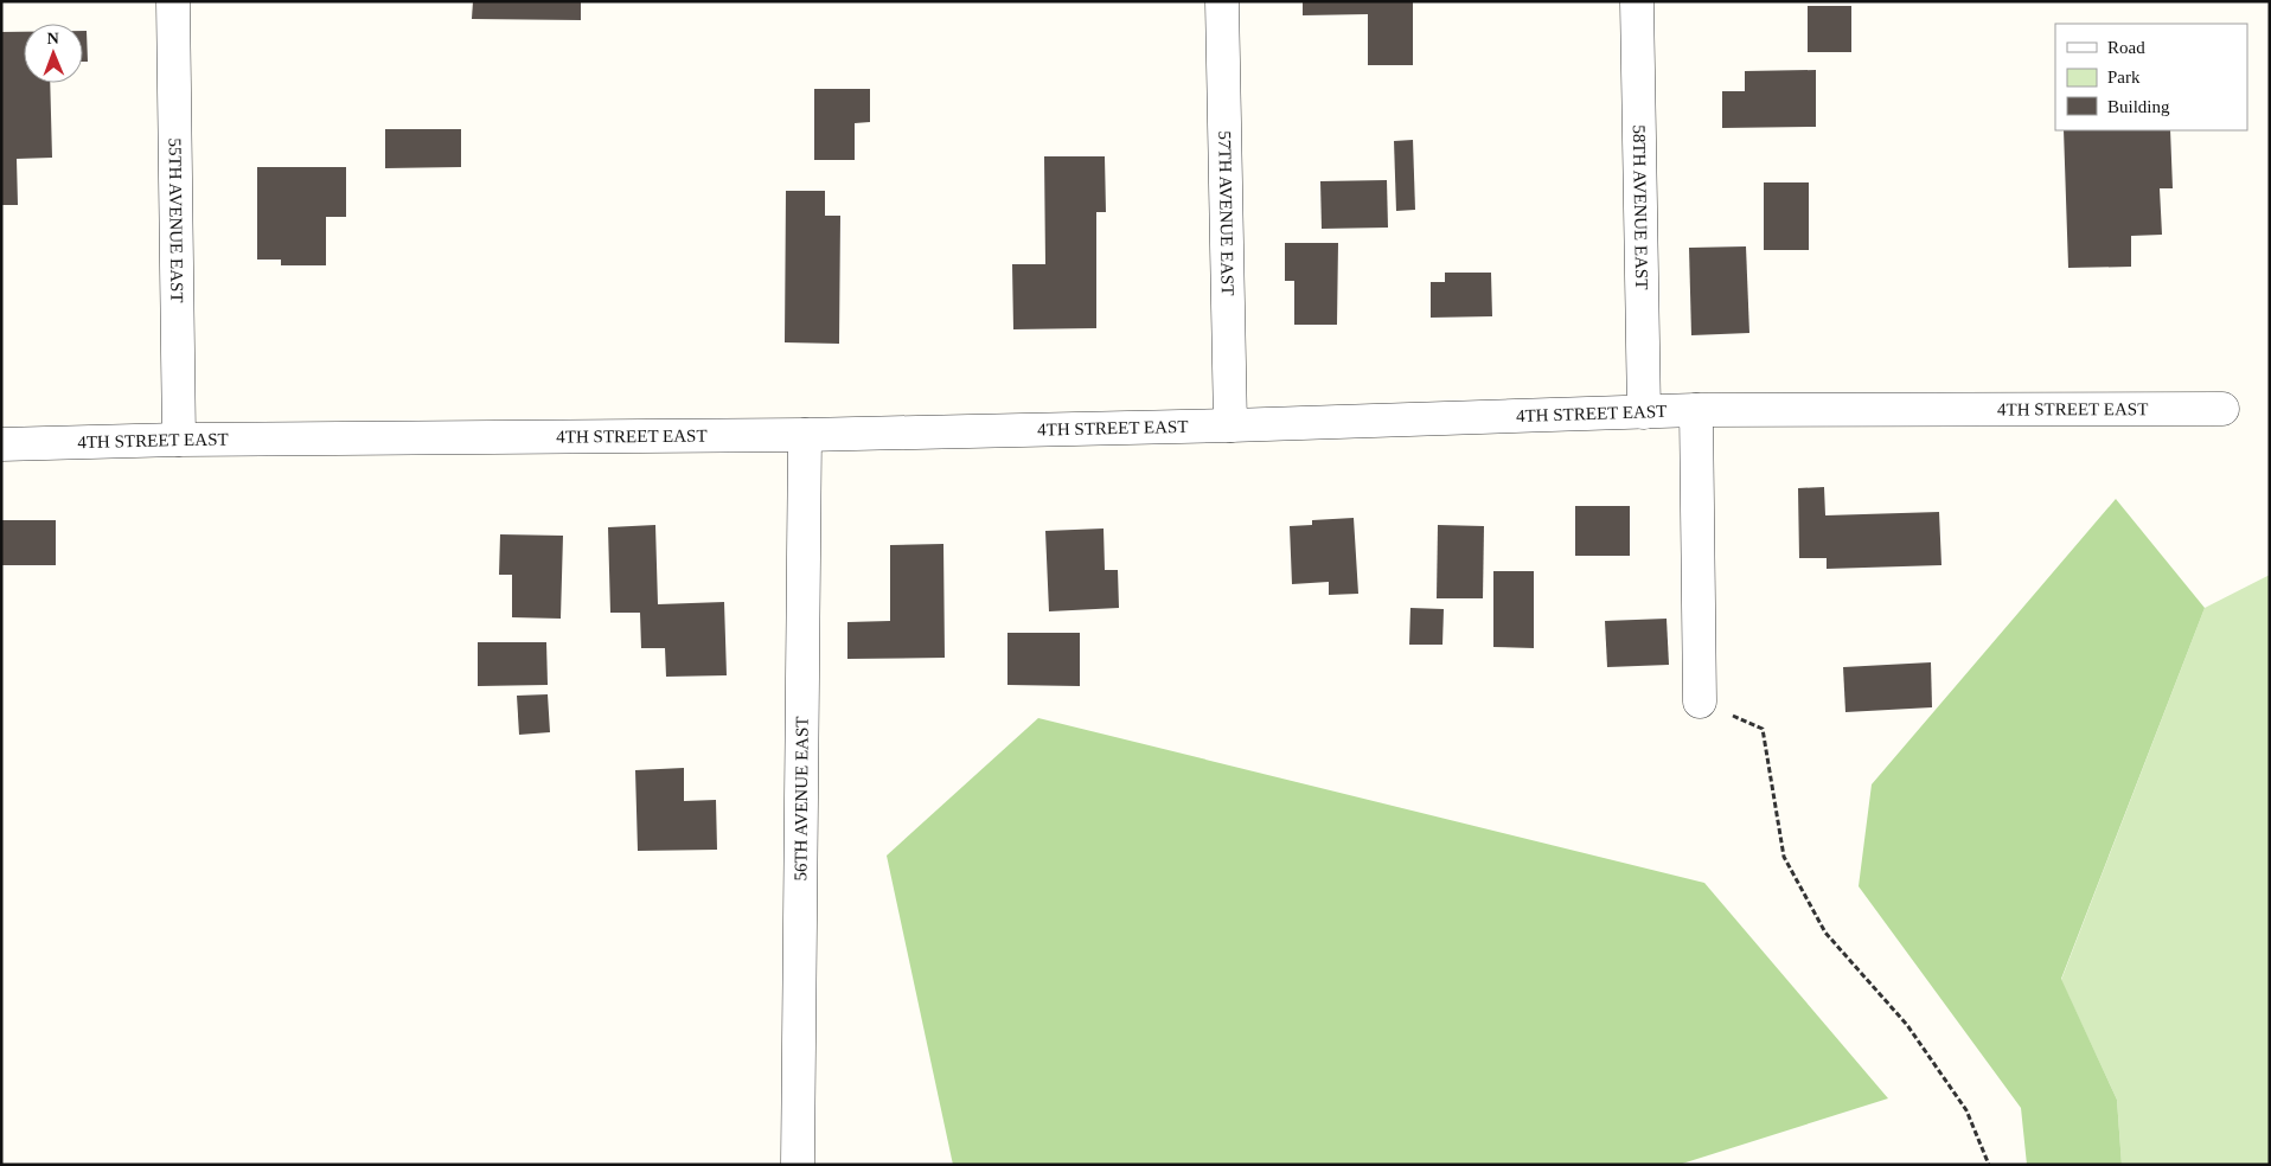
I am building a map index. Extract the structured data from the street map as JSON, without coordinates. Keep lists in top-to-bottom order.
{
  "streets": {
    "street": [
      "58TH AVENUE EAST",
      "57TH AVENUE EAST",
      "55TH AVENUE EAST",
      "4TH STREET EAST",
      "56TH AVENUE EAST"
    ]
  },
  "crossings": [
    ["58TH AVENUE EAST", "4TH STREET EAST"],
    ["57TH AVENUE EAST", "4TH STREET EAST"],
    ["55TH AVENUE EAST", "4TH STREET EAST"],
    ["4TH STREET EAST", "56TH AVENUE EAST"]
  ],
  "legend": ["Road", "Park", "Building"],
  "north": "top"
}
